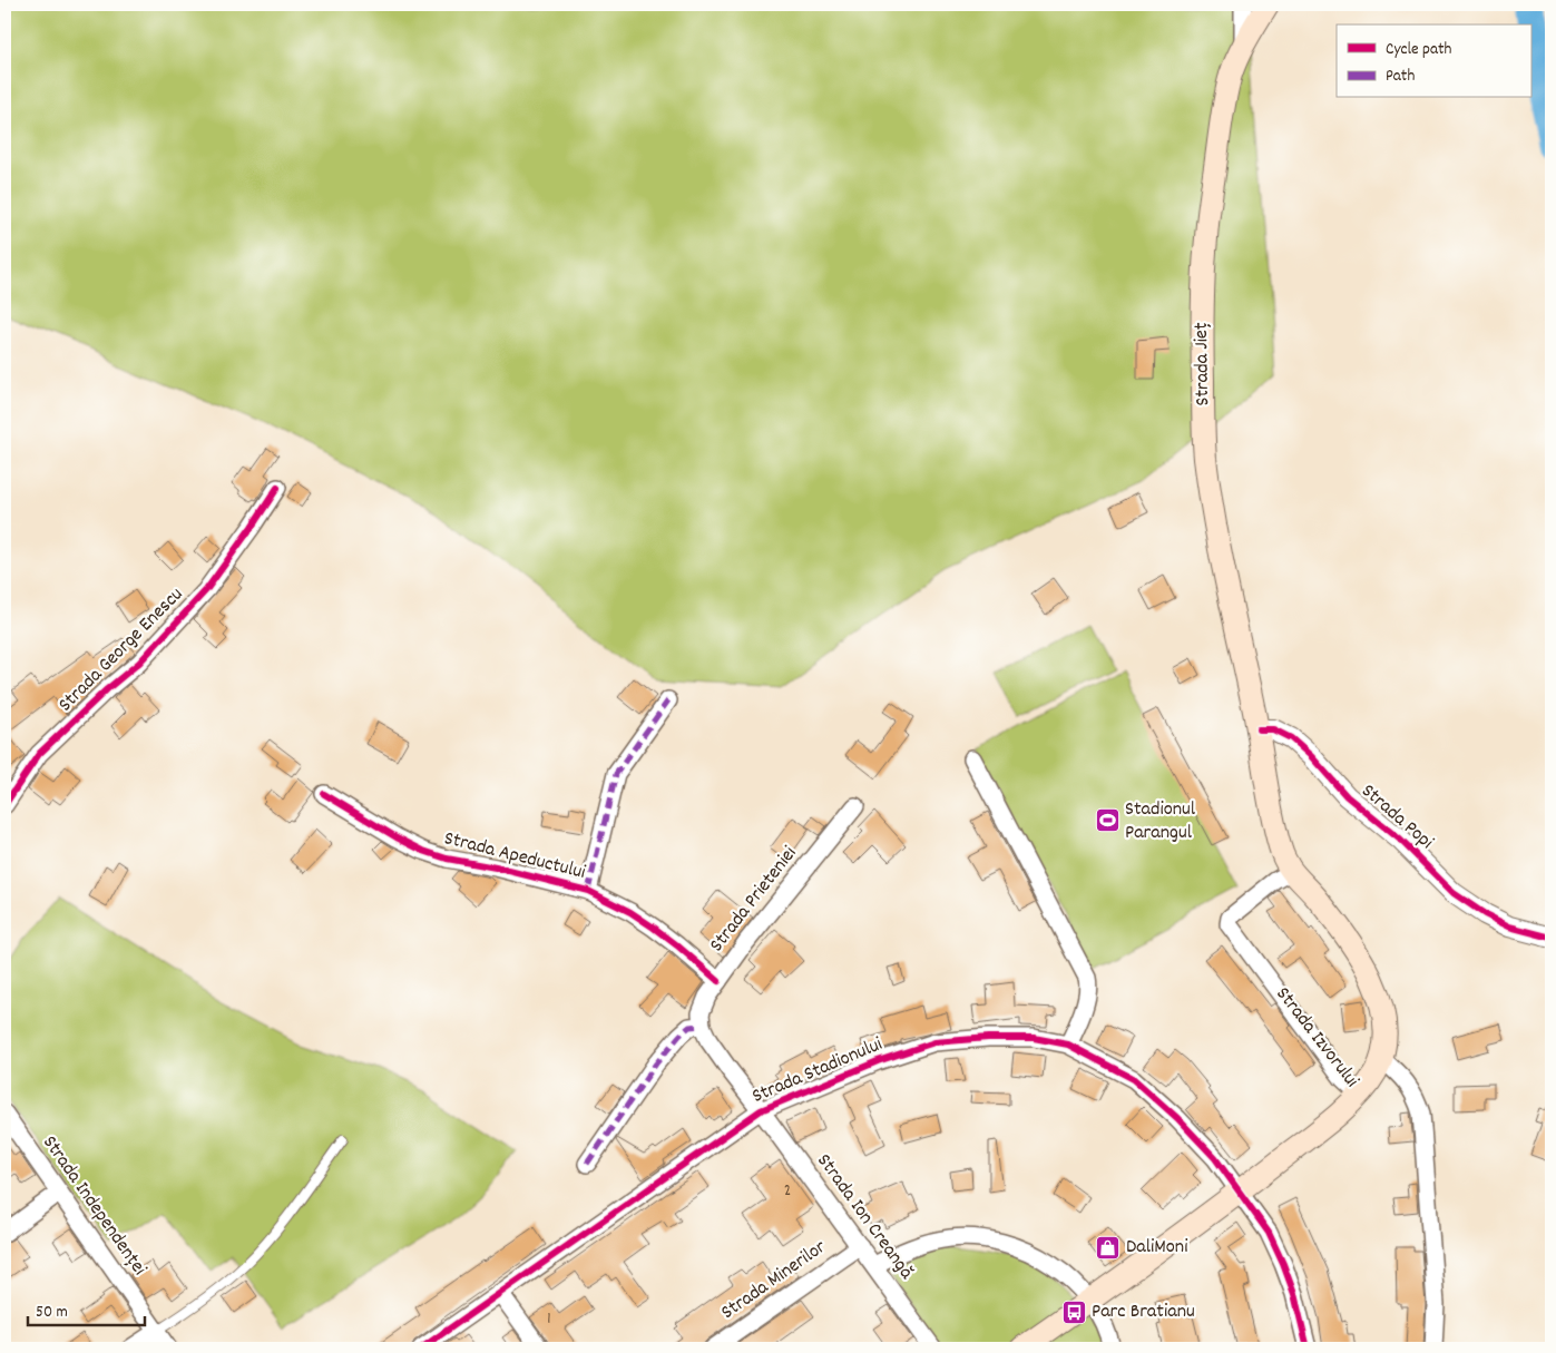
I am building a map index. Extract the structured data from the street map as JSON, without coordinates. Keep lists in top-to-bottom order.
{
  "streets": {
    "main road": ["Strada Jieț", "Strada Izvorului"],
    "street": [
      "Strada George Enescu",
      "Strada Popi",
      "Strada Apeductului",
      "Strada Prieteniei",
      "Strada Stadionului",
      "Strada Independenței",
      "Strada Ion Creangă",
      "Strada Minerilor"
    ]
  },
  "crossings": [
    ["Strada Jieț", "Strada Popi"],
    ["Strada Jieț", "Strada Izvorului"],
    ["Strada Popi", "Strada Izvorului"],
    ["Strada Apeductului", "Strada Prieteniei"],
    ["Strada Stadionului", "Strada Ion Creangă"],
    ["Strada Ion Creangă", "Strada Minerilor"]
  ],
  "places": {
    "sports": ["Stadionul Parangul"],
    "shop": ["DaliMoni"],
    "bus stop": ["Parc Bratianu"]
  },
  "house_numbers": ["2", "1"],
  "legend": ["Cycle path", "Path"],
  "scale_bar": "50 m"
}
